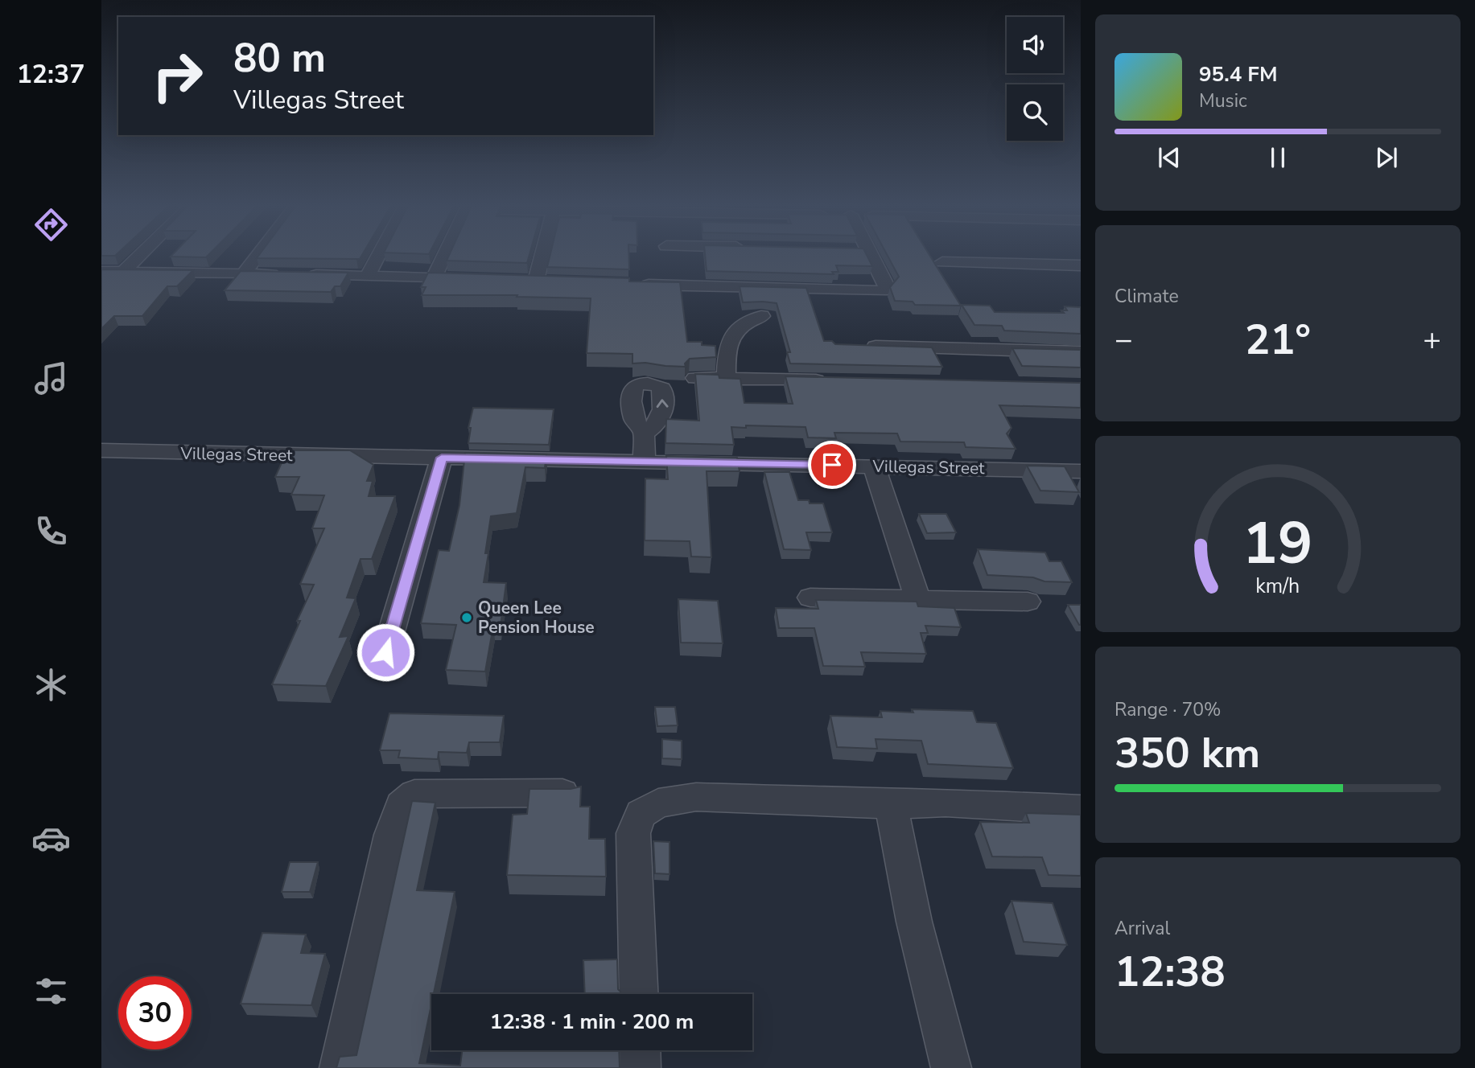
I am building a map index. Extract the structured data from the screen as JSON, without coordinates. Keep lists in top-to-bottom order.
{
  "streets": {
    "street": ["Villegas Street"]
  },
  "places": ["Queen Lee Pension House"],
  "page": {
    "tabs": "12:37",
    "turn": ["80 m", "Villegas Street"],
    "song": ["95.4 FM", "Music"],
    "tile": [
      "Climate",
      ["Range · 70%", "350 km"],
      ["Arrival", "12:38"]
    ],
    "heat": ["−", "21°", "+"],
    "limit": "30",
    "trip": "12:38 · 1 min · 200 m",
    "gauge": ["19", "km/h"]
  }
}
